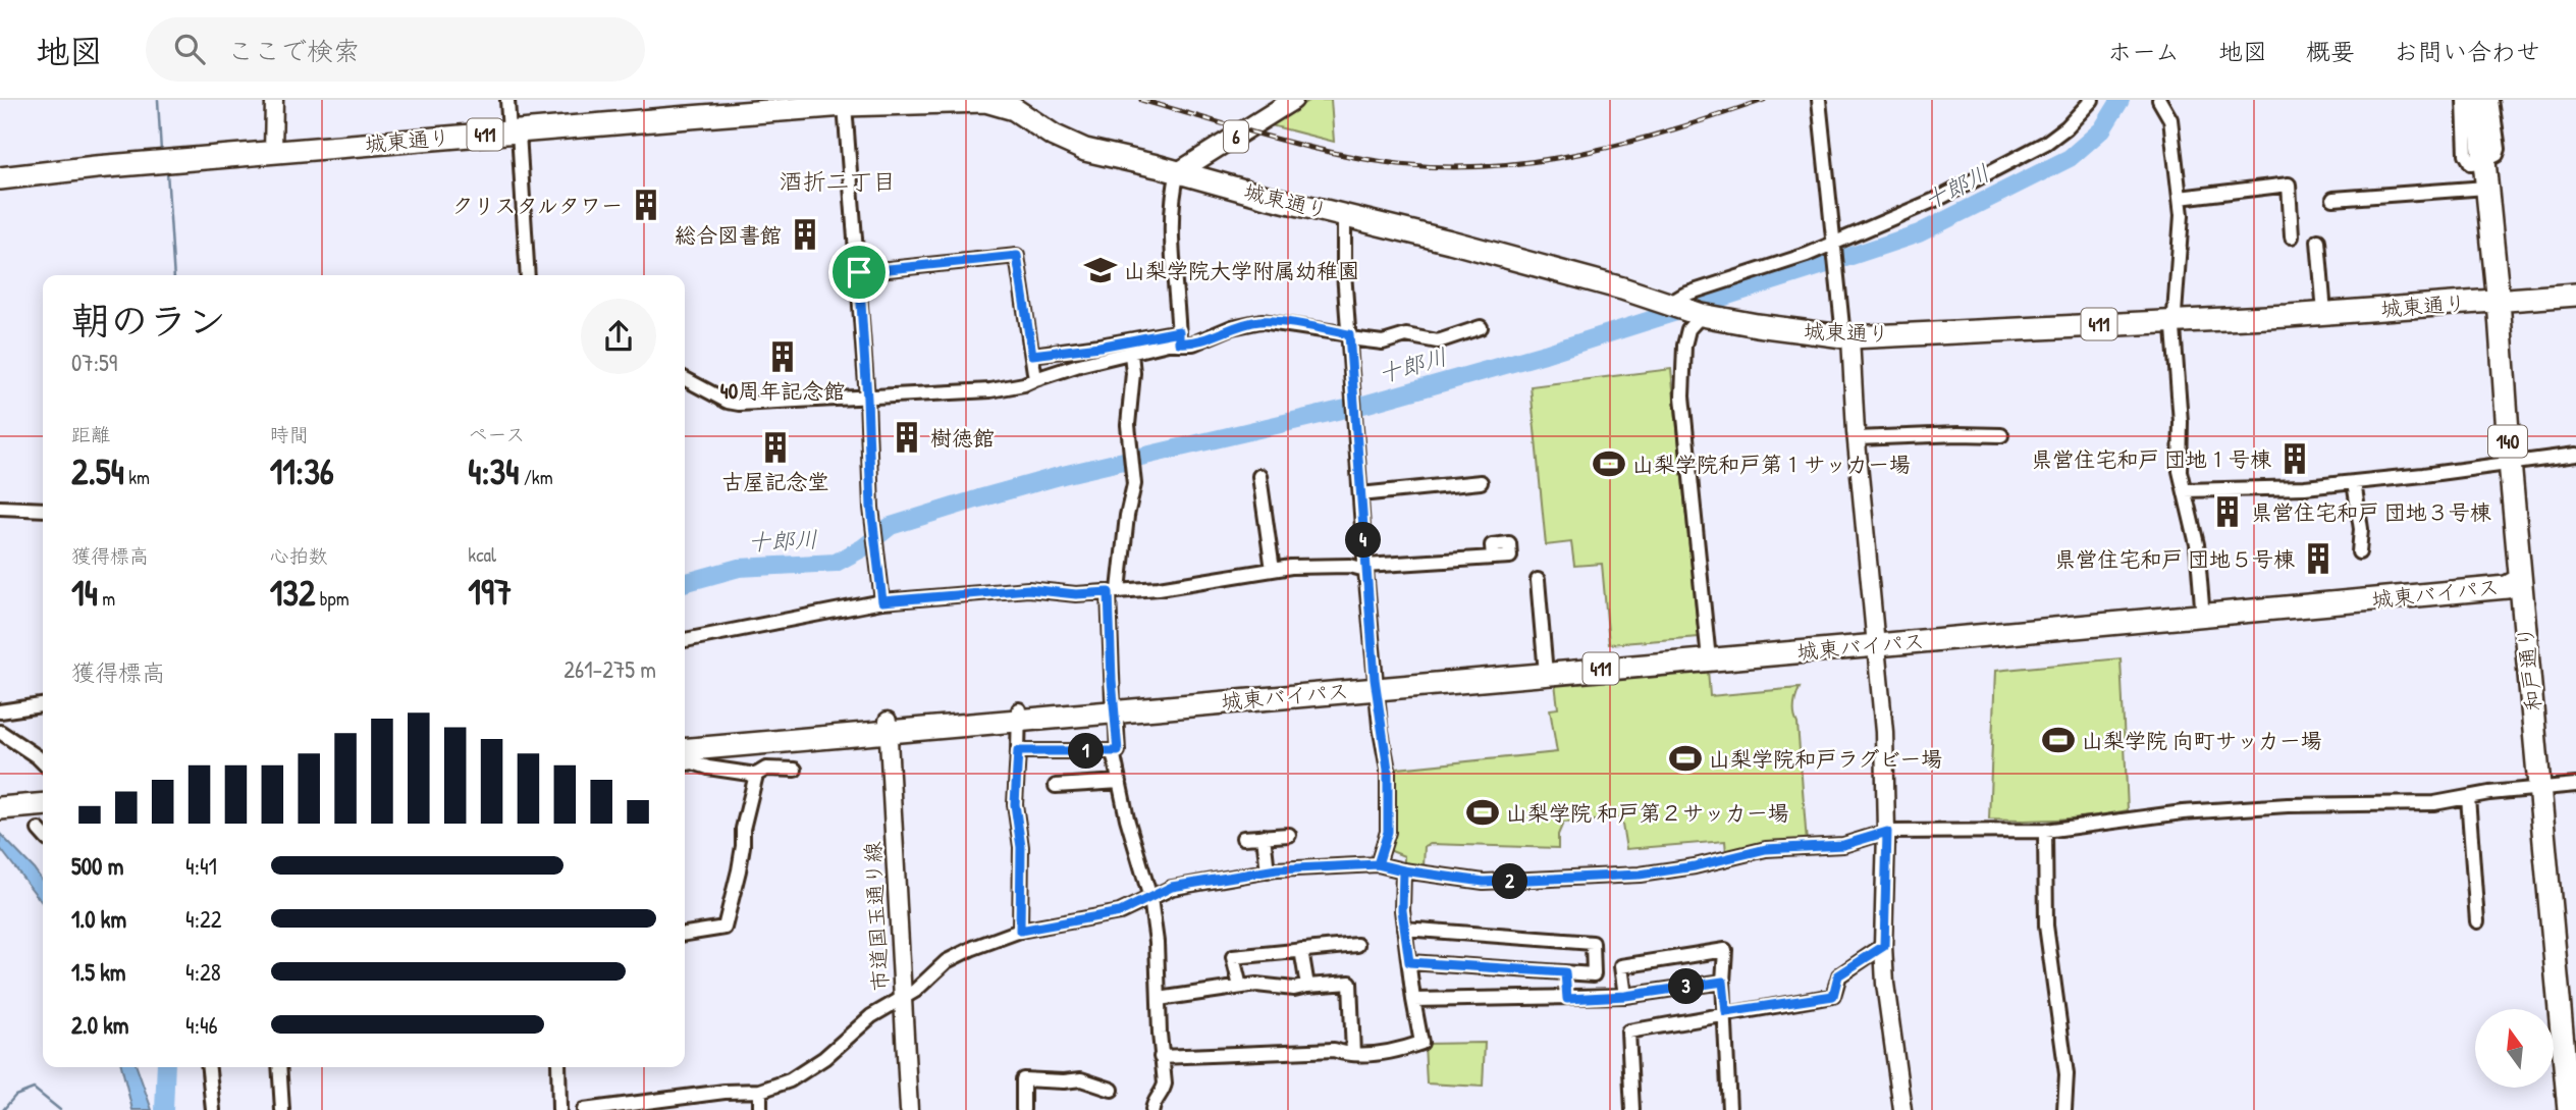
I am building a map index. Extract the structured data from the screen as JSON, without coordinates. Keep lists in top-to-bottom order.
{
  "streets": {
    "highway": [
      "411",
      "城東通り",
      "140",
      "城東バイパス",
      "和戸通り"
    ],
    "main road": ["6"],
    "street": ["市道国玉通り線"]
  },
  "crossings": [
    ["6", "城東通り"],
    ["城東通り", "和戸通り"],
    ["城東バイパス", "和戸通り"],
    ["城東バイパス", "市道国玉通り線"]
  ],
  "districts": ["酒折二丁目"],
  "water": ["十郎川"],
  "places": {
    "building": [
      "クリスタルタワー",
      "総合図書館",
      "40周年記念館",
      "樹徳館",
      "古屋記念堂",
      "県営住宅和戸 団地１号棟",
      "県営住宅和戸 団地３号棟",
      "県営住宅和戸 団地５号棟"
    ],
    "school or university": ["山梨学院大学附属幼稚園"],
    "sports": [
      "山梨学院和戸第１サッカー場",
      "山梨学院 向町サッカー場",
      "山梨学院和戸ラグビー場",
      "山梨学院 和戸第２サッカー場"
    ]
  },
  "north": "top",
  "page": {
    "header": "地図",
    "search": "ここで検索",
    "nav": [
      "ホーム",
      "地図",
      "概要",
      "お問い合わせ"
    ],
    "heading": ["朝のラン", "07:59"],
    "stats": [
      ["距離", "2.54 km"],
      ["時間", "11:36"],
      ["ペース", "4:34 /km"],
      ["獲得標高", "14 m"],
      ["心拍数", "132 bpm"],
      ["kcal", "197"]
    ],
    "pins": [
      "4",
      "1",
      "2",
      "3"
    ],
    "chart": ["獲得標高", "261–275 m"],
    "list": [
      {
        "name": "500 m",
        "note": "4:41"
      },
      {
        "name": "1.0 km",
        "note": "4:22"
      },
      {
        "name": "1.5 km",
        "note": "4:28"
      },
      {
        "name": "2.0 km",
        "note": "4:46"
      }
    ]
  }
}
